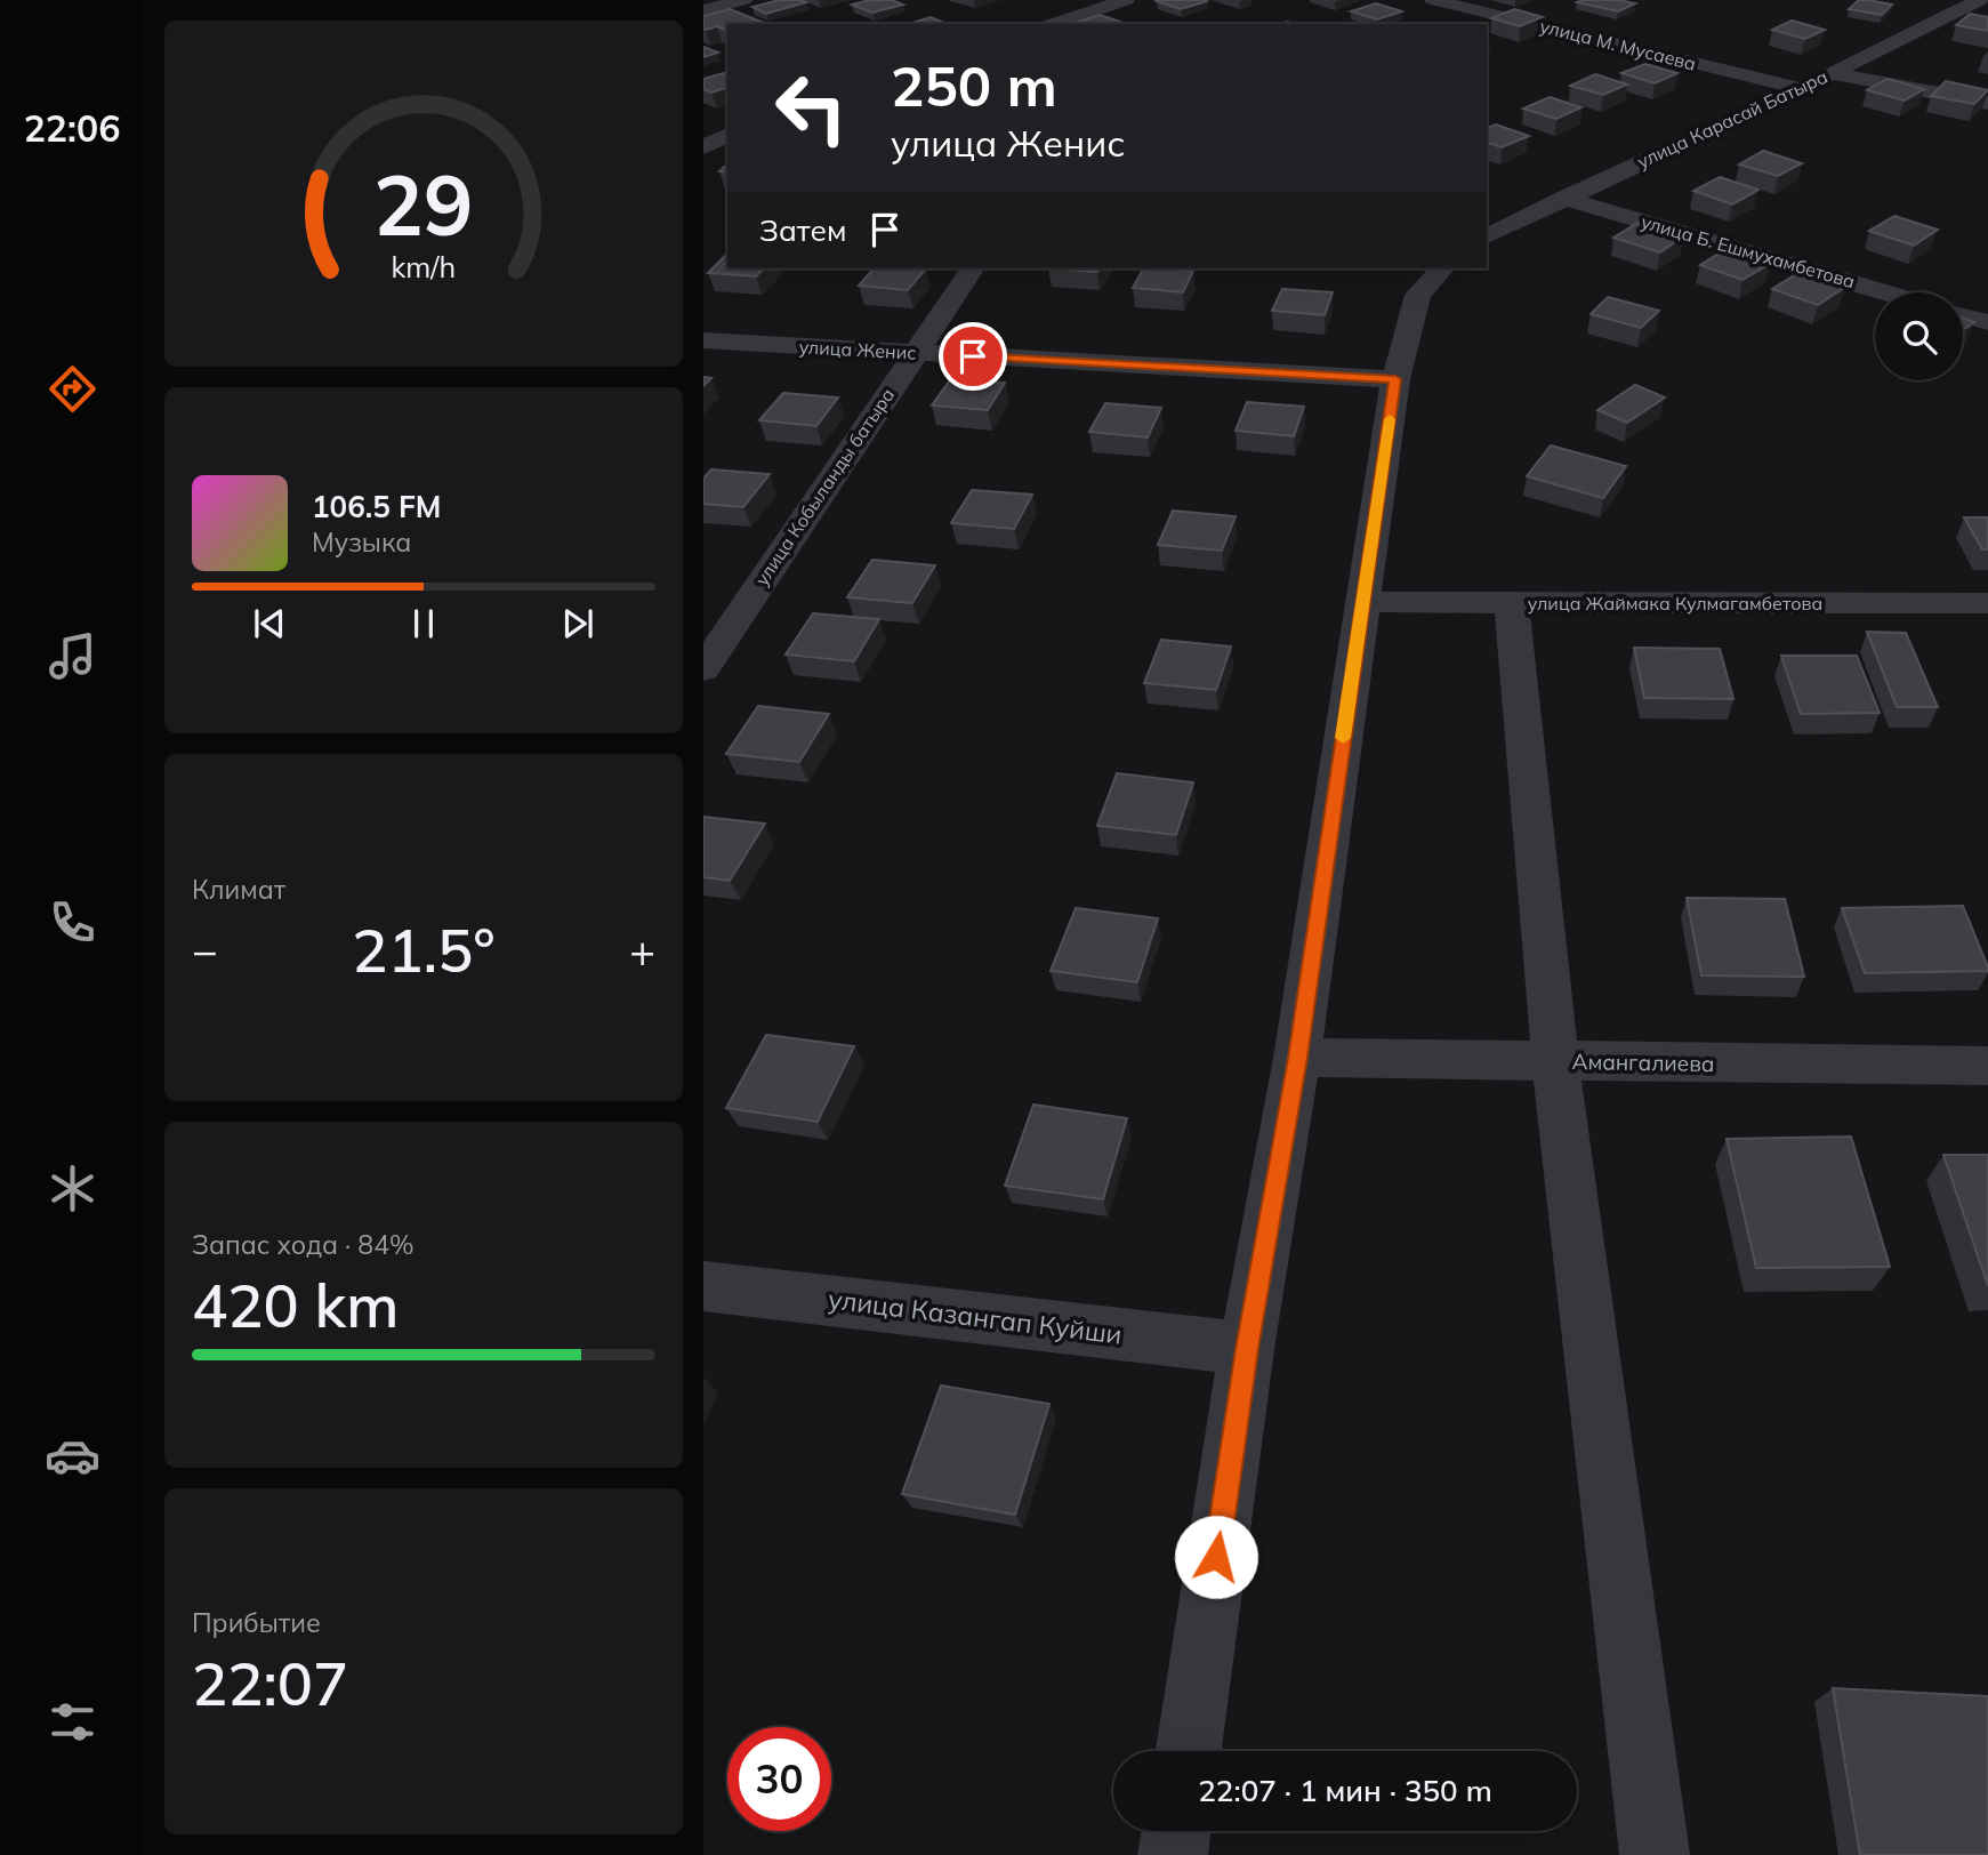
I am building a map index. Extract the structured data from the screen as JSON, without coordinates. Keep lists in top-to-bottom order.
{
  "streets": {
    "street": [
      "улица М. Мусаева",
      "улица Карасай Батыра",
      "улица Б. Ешмухамбетова",
      "улица Женис",
      "улица Кобыланды батыра",
      "улица Жаймака Кулмагамбетова",
      "Амангалиева",
      "улица Казангап Куйши"
    ]
  },
  "crossings": [
    ["улица М. Мусаева", "улица Карасай Батыра"],
    ["улица Карасай Батыра", "улица Б. Ешмухамбетова"],
    ["улица Женис", "улица Кобыланды батыра"]
  ],
  "page": {
    "tabs": "22:06",
    "turn": ["250 m", "улица Женис"],
    "then": "Затем",
    "song": ["106.5 FM", "Музыка"],
    "tile": [
      "Климат",
      ["Запас хода · 84%", "420 km"],
      ["Прибытие", "22:07"]
    ],
    "heat": ["−", "21.5°", "+"],
    "limit": "30",
    "trip": "22:07 · 1 мин · 350 m",
    "gauge": ["29", "km/h"]
  }
}
